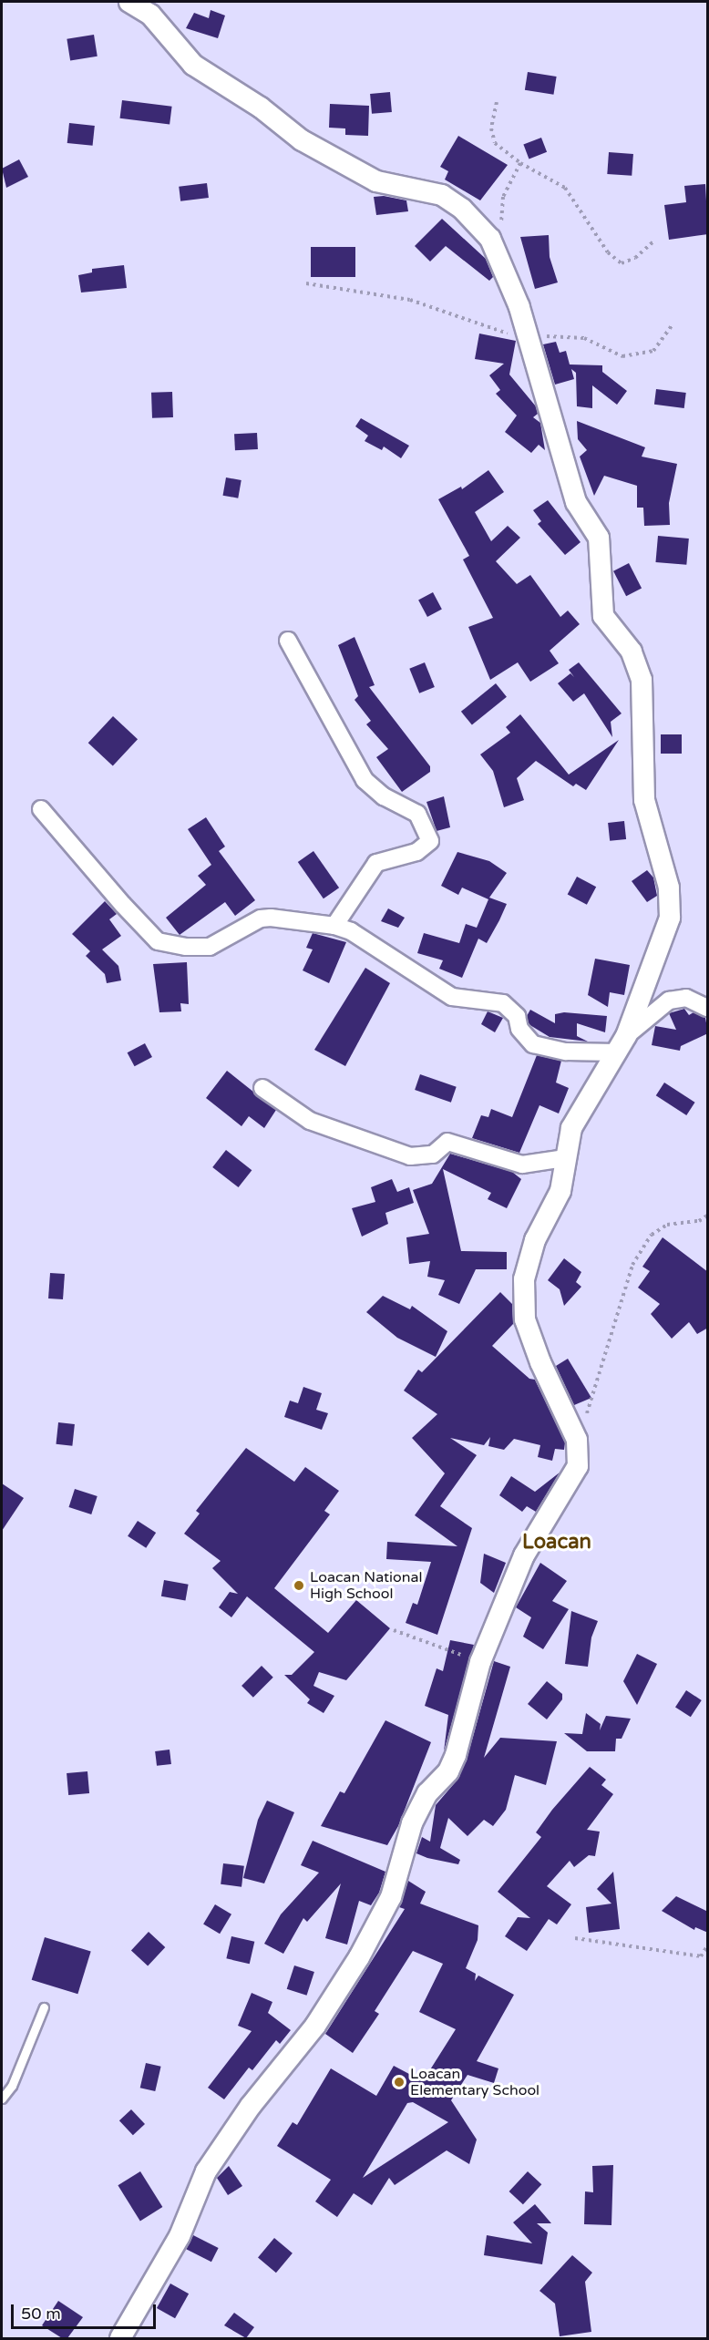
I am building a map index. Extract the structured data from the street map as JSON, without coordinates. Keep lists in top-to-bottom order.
{
  "districts": ["Loacan"],
  "places": ["Loacan National High School", "Loacan Elementary School"],
  "scale_bar": "50 m"
}
